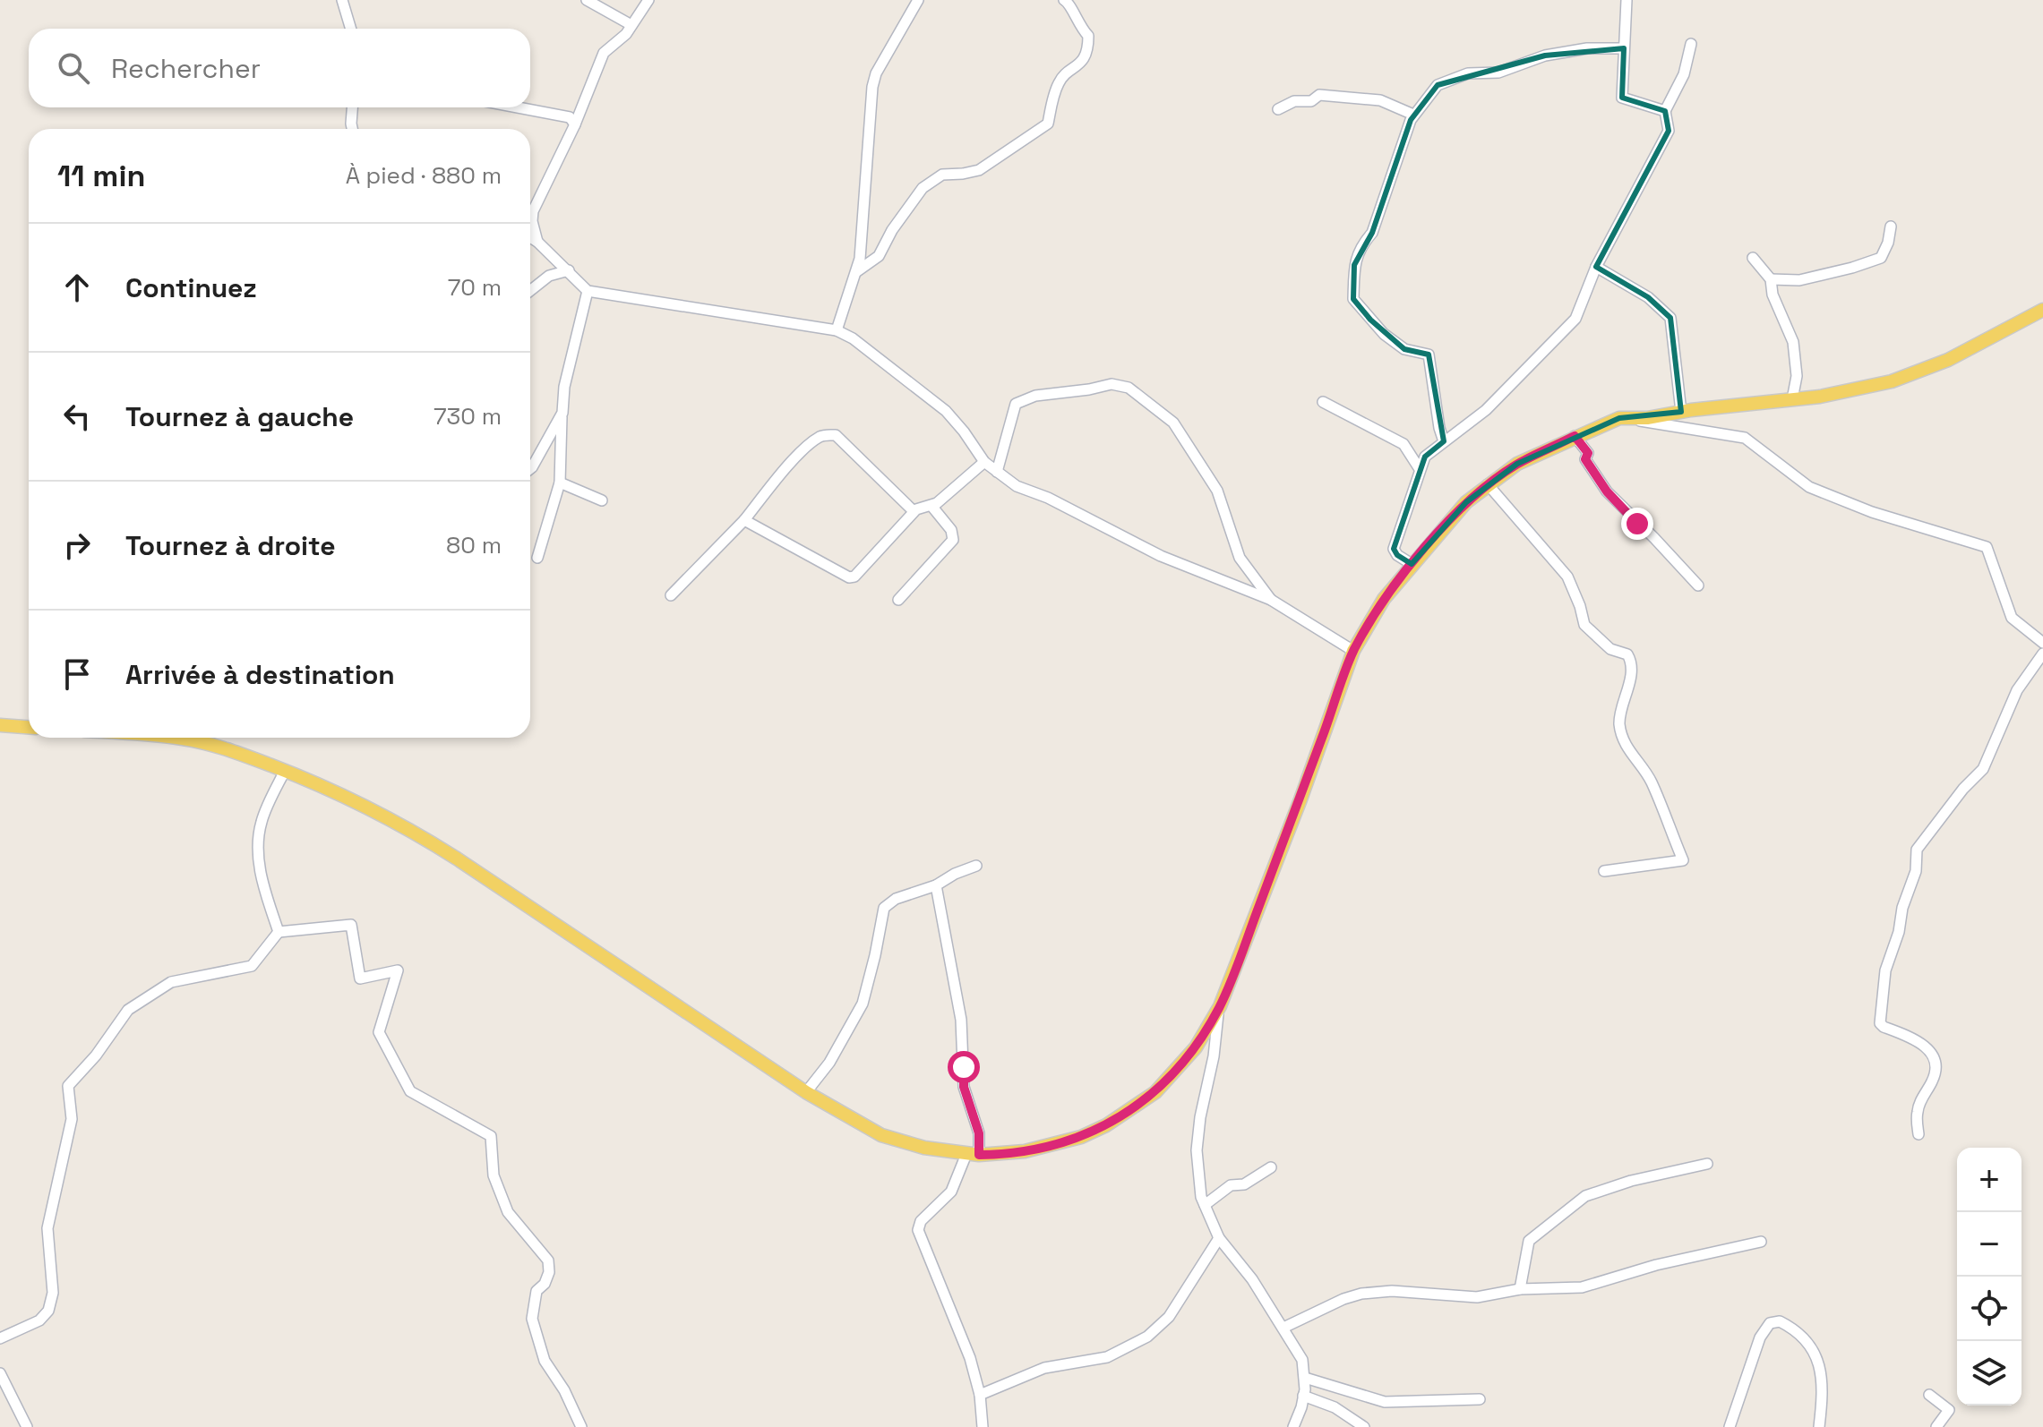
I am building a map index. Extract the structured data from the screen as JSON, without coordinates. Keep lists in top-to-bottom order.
{
  "page": {
    "search": "Rechercher",
    "heading": ["11 min", "À pied · 880 m"],
    "list": [
      ["Continuez", "70 m"],
      ["Tournez à gauche", "730 m"],
      ["Tournez à droite", "80 m"],
      "Arrivée à destination"
    ],
    "map_buttons": ["+", "−"]
  }
}
